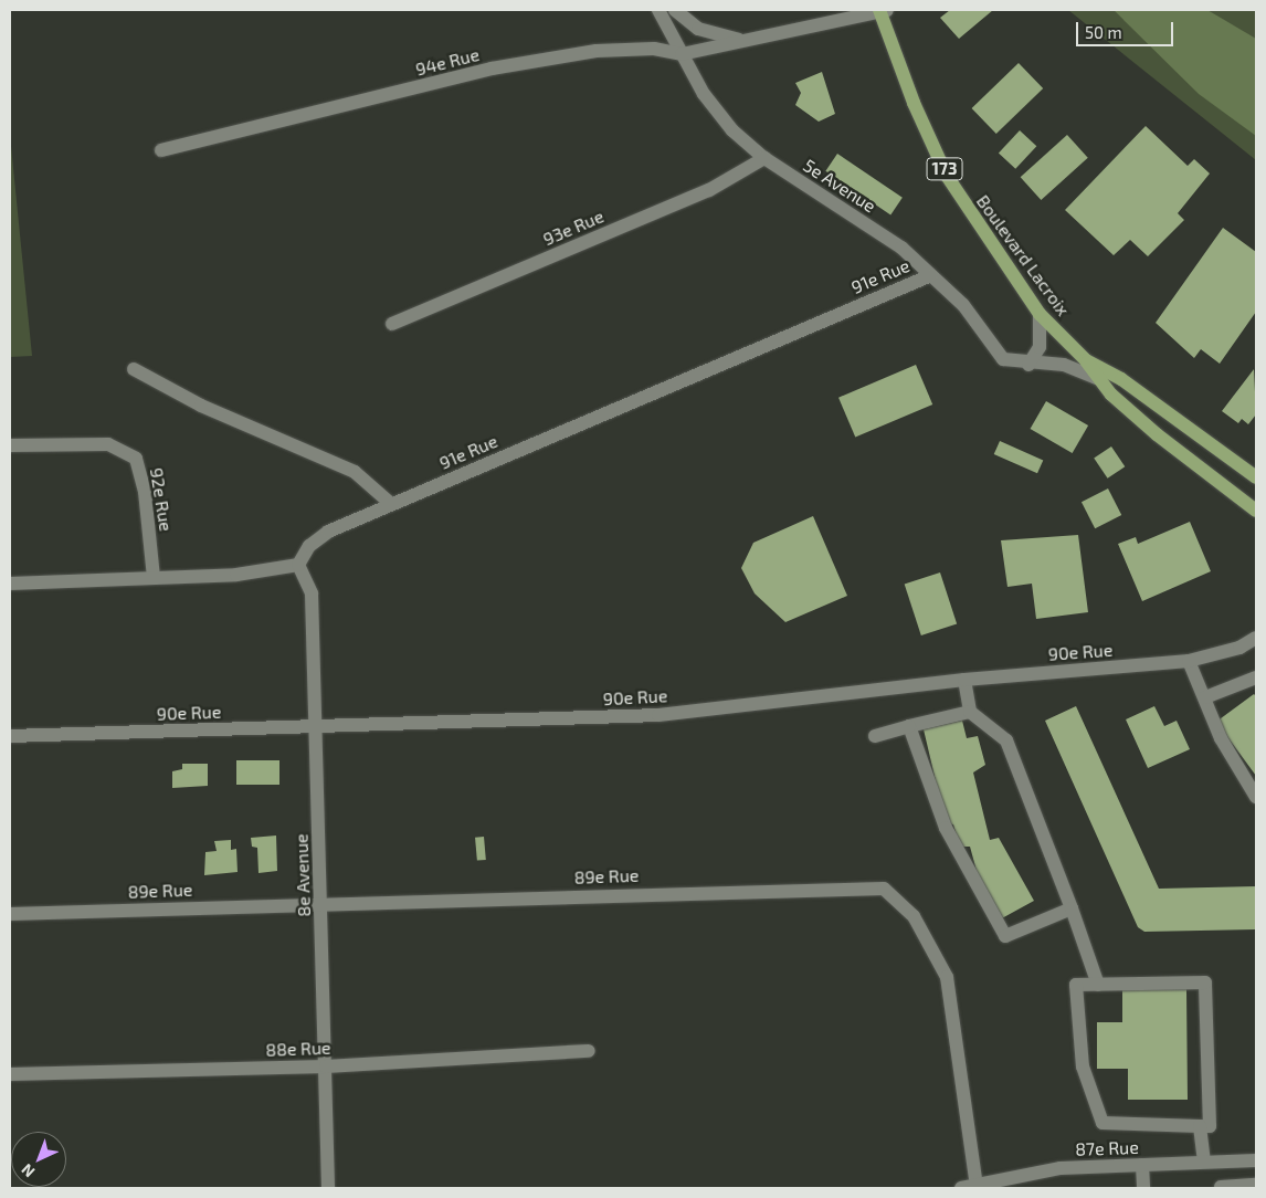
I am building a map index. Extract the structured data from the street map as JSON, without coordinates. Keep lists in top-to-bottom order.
{
  "streets": {
    "main road": ["173", "Boulevard Lacroix"],
    "street": [
      "94e Rue",
      "5e Avenue",
      "93e Rue",
      "91e Rue",
      "92e Rue",
      "90e Rue",
      "8e Avenue",
      "89e Rue",
      "88e Rue",
      "87e Rue"
    ]
  },
  "crossings": [
    ["94e Rue", "5e Avenue"],
    ["94e Rue", "Boulevard Lacroix"],
    ["5e Avenue", "93e Rue"],
    ["5e Avenue", "Boulevard Lacroix"],
    ["5e Avenue", "91e Rue"],
    ["91e Rue", "8e Avenue"],
    ["90e Rue", "8e Avenue"],
    ["8e Avenue", "89e Rue"],
    ["8e Avenue", "88e Rue"],
    ["89e Rue", "87e Rue"]
  ],
  "scale_bar": "50 m",
  "north": "bottom left"
}
